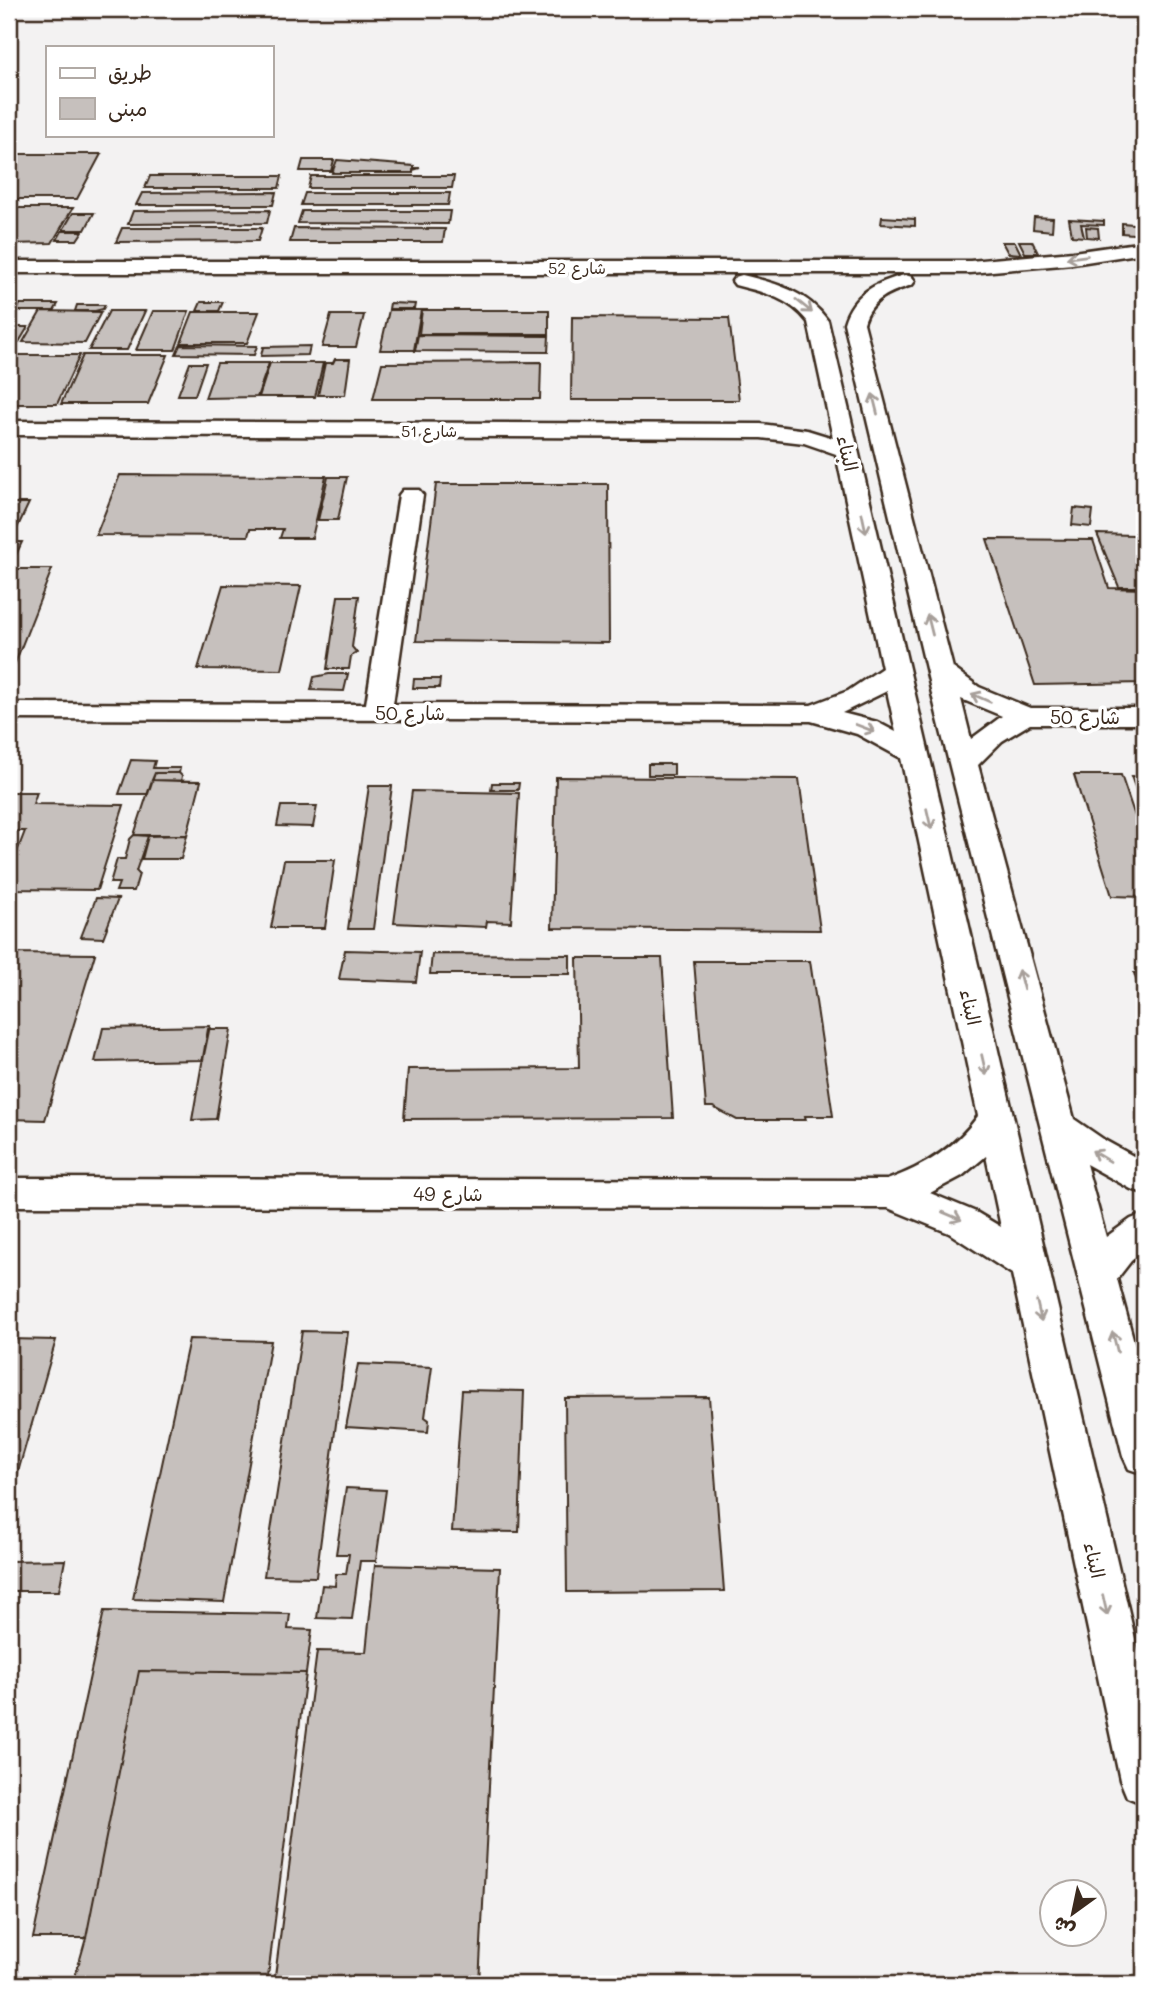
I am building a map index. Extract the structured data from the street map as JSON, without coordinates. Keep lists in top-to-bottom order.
{
  "streets": {
    "street": [
      "شارع 52",
      "شارع 51",
      "البناء",
      "شارع 50",
      "شارع 49"
    ]
  },
  "crossings": [
    ["شارع 52", "البناء"],
    ["شارع 51", "البناء"],
    ["البناء", "شارع 50"],
    ["البناء", "شارع 49"]
  ],
  "legend": ["طريق", "مبنى"],
  "north": "bottom left"
}
